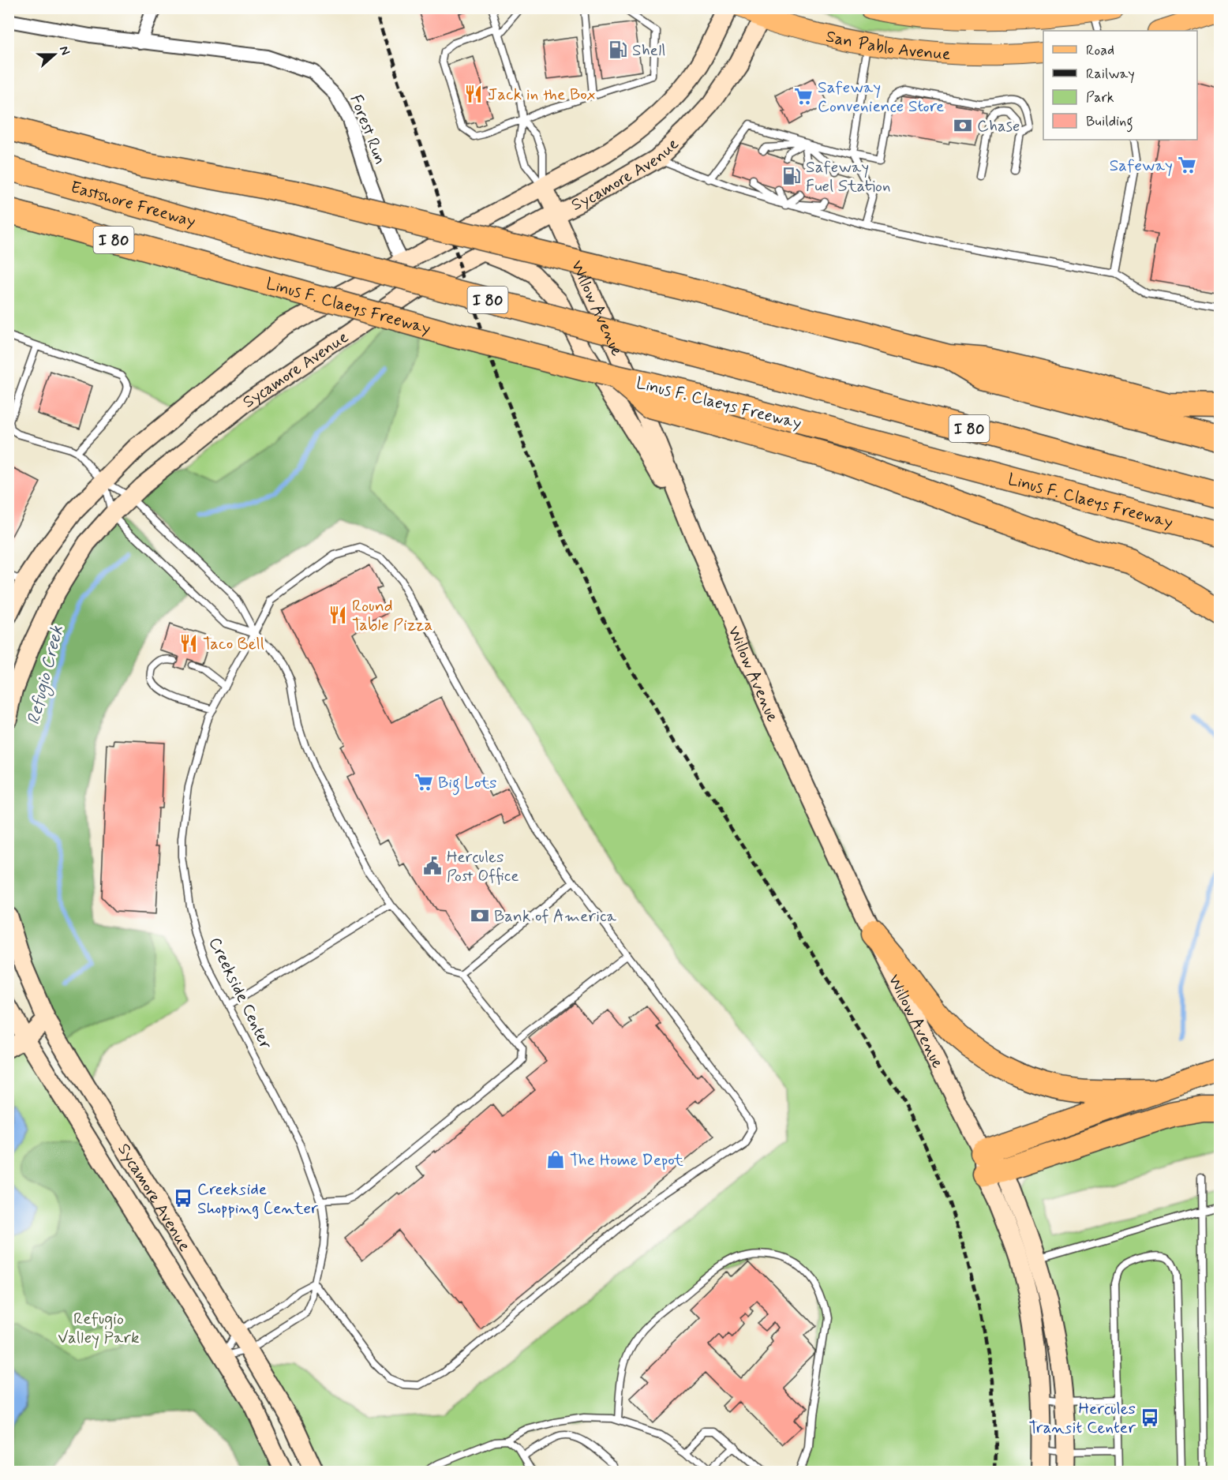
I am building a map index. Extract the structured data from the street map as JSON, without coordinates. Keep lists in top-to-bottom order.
{
  "streets": {
    "highway": ["Eastshore Freeway", "I 80", "Linus F. Claeys Freeway"],
    "main road": ["San Pablo Avenue", "Sycamore Avenue", "Willow Avenue"],
    "street": ["Forest Run"],
    "lane": ["Creekside Center"]
  },
  "crossings": [
    ["San Pablo Avenue", "Sycamore Avenue"],
    ["Forest Run", "Sycamore Avenue"],
    ["Sycamore Avenue", "Willow Avenue"],
    ["Sycamore Avenue", "Creekside Center"]
  ],
  "water": ["Refugio Creek"],
  "parks": ["Refugio Valley Park"],
  "places": {
    "fuel station": ["Shell", "Safeway Fuel Station"],
    "restaurant": ["Jack in the Box", "Round Table Pizza", "Taco Bell"],
    "supermarket": ["Safeway Convenience Store", "Safeway", "Big Lots"],
    "bank": ["Chase", "Bank of America"],
    "public building": ["Hercules Post Office"],
    "shop": ["The Home Depot"],
    "bus stop": ["Creekside Shopping Center", "Hercules Transit Center"]
  },
  "legend": [
    "Road",
    "Railway",
    "Park",
    "Building"
  ],
  "north": "right"
}
